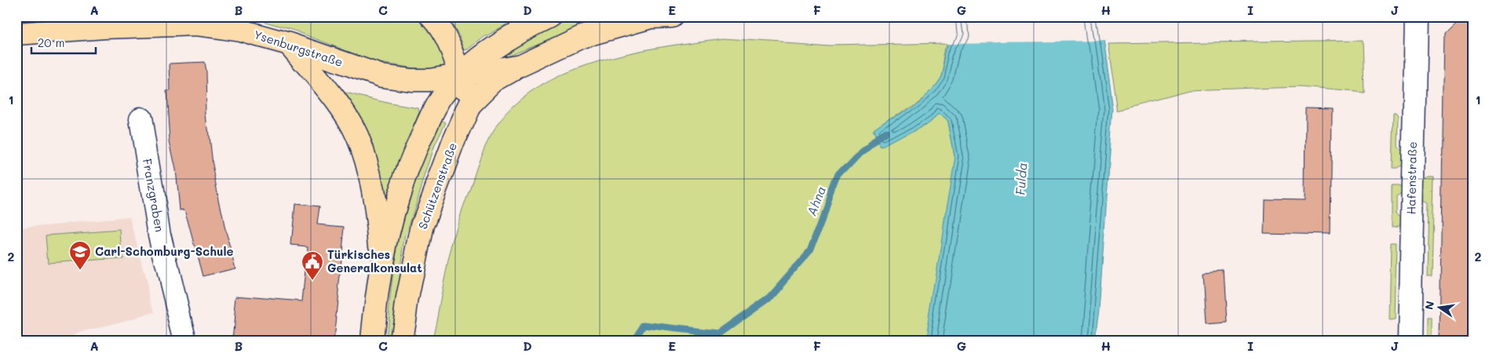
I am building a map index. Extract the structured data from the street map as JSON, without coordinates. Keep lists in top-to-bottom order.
{
  "streets": {
    "main road": ["Ysenburgstraße", "Schützenstraße"],
    "street": ["Hafenstraße", "Franzgraben"]
  },
  "crossings": [
    ["Ysenburgstraße", "Schützenstraße"]
  ],
  "water": ["Fulda", "Ahna"],
  "places": {
    "school or university": ["Carl-Schomburg-Schule"],
    "public building": ["Türkisches Generalkonsulat"]
  },
  "scale_bar": "20 m",
  "north": "left",
  "grid": {
    "columns": [
      "A",
      "B",
      "C",
      "D",
      "E",
      "F",
      "G",
      "H",
      "I",
      "J"
    ],
    "rows": ["1", "2"]
  }
}
